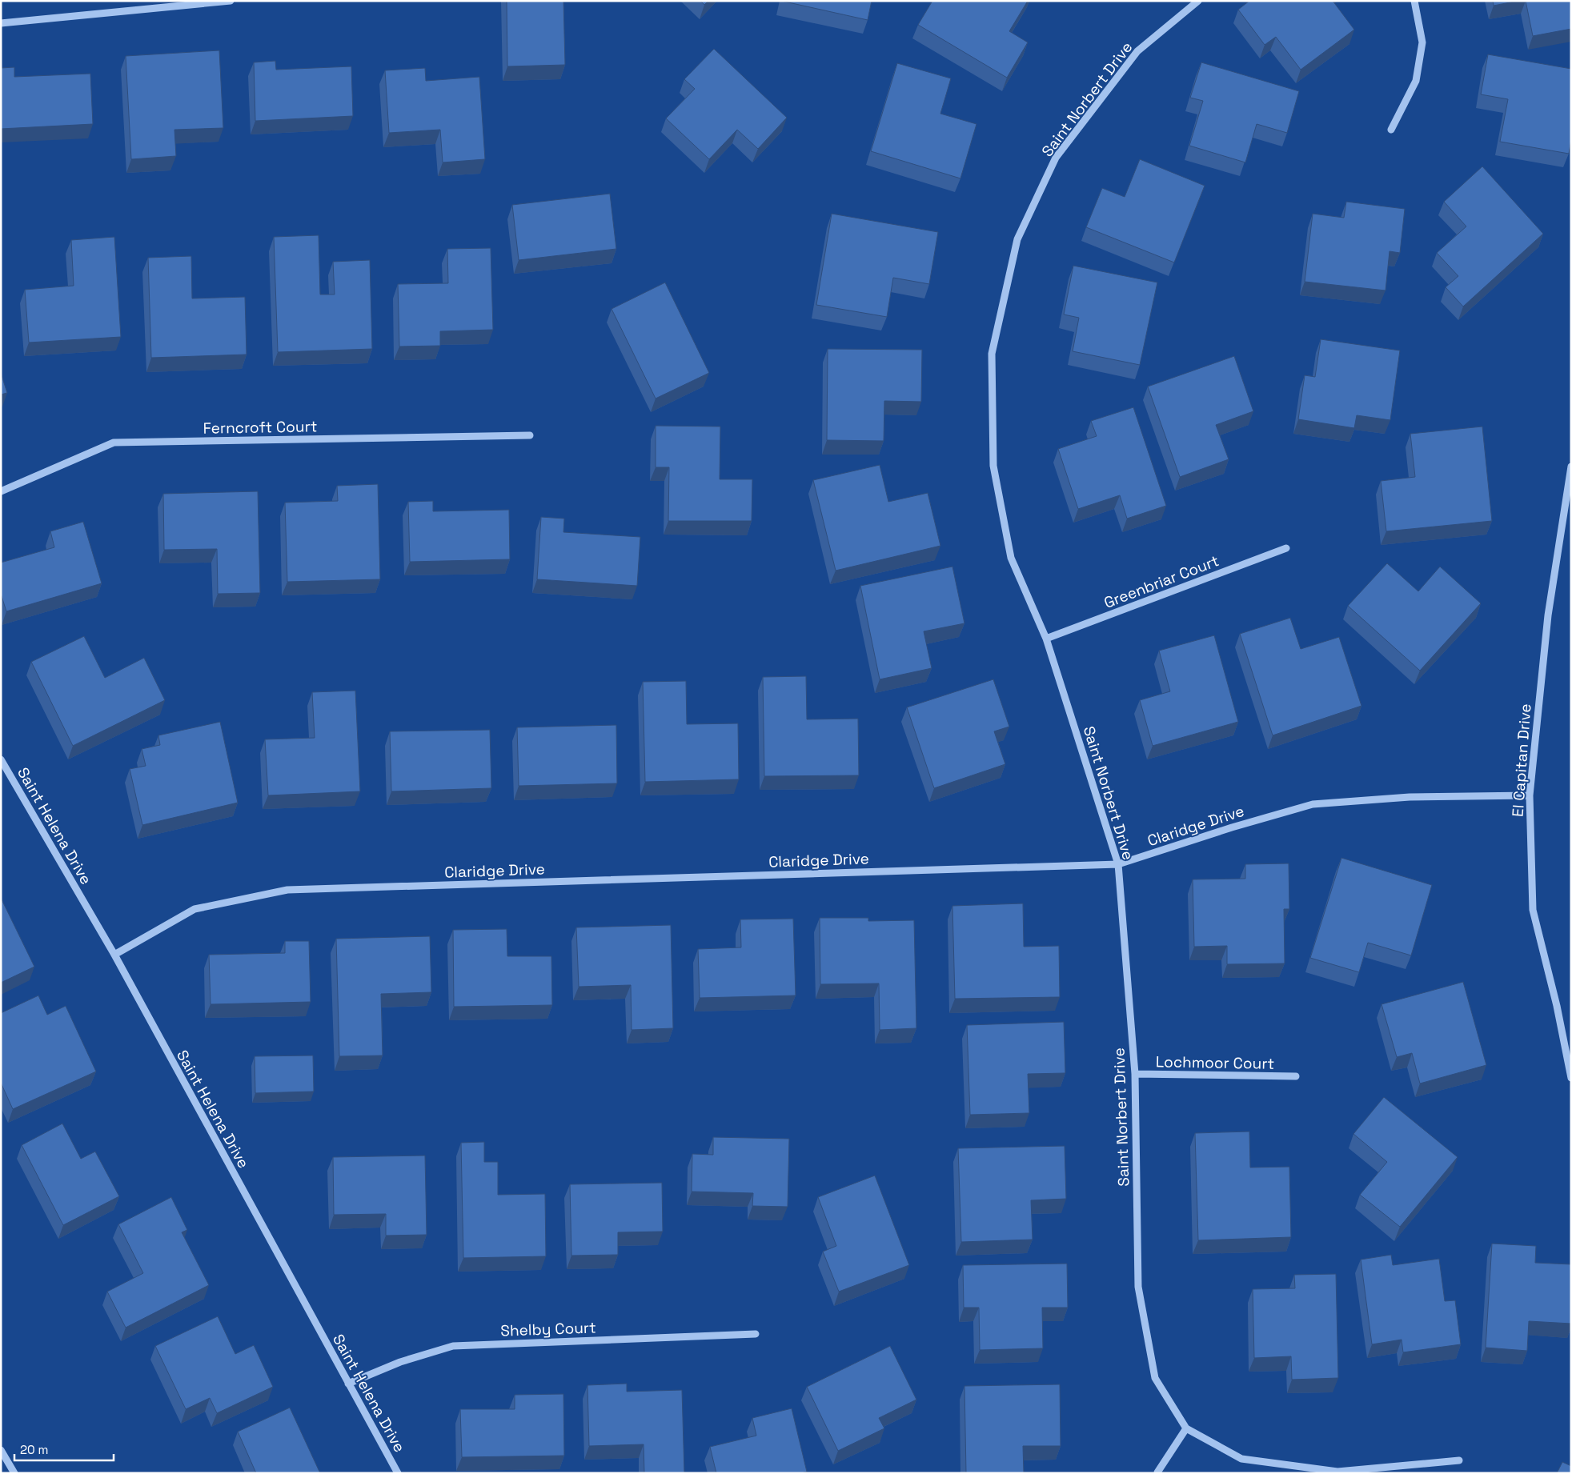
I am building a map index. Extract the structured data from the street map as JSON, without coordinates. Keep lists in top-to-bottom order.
{
  "streets": {
    "street": [
      "Saint Norbert Drive",
      "Ferncroft Court",
      "Greenbriar Court",
      "El Capitan Drive",
      "Saint Helena Drive",
      "Claridge Drive",
      "Lochmoor Court",
      "Shelby Court"
    ]
  },
  "crossings": [
    ["Saint Norbert Drive", "Greenbriar Court"],
    ["Saint Norbert Drive", "Claridge Drive"],
    ["Saint Norbert Drive", "Lochmoor Court"],
    ["El Capitan Drive", "Claridge Drive"],
    ["Saint Helena Drive", "Claridge Drive"],
    ["Saint Helena Drive", "Shelby Court"]
  ],
  "scale_bar": "20 m"
}
